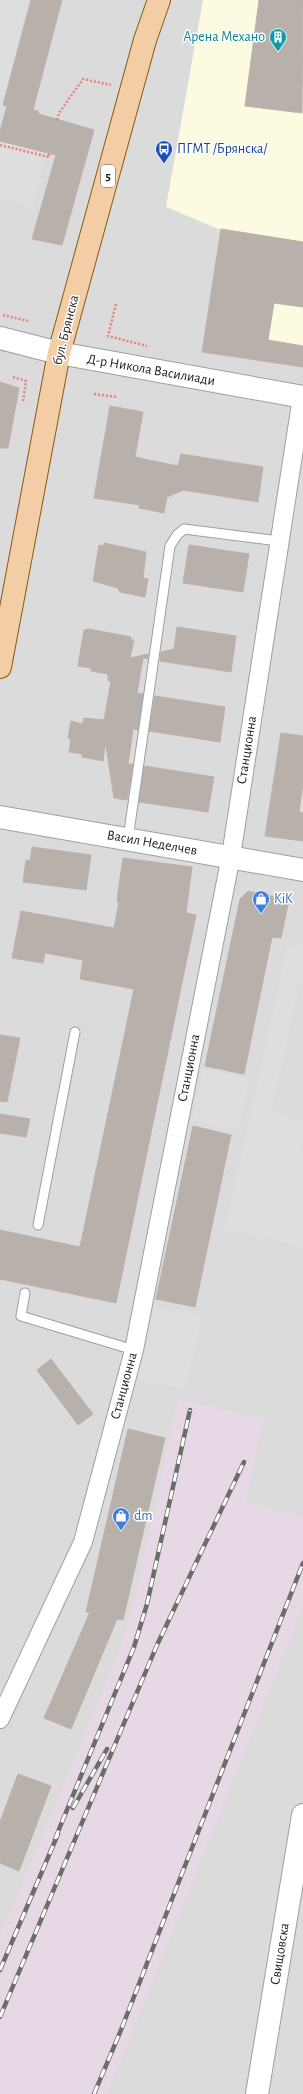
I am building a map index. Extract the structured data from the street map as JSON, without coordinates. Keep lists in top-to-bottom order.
{
  "streets": {
    "main road": ["5", "бул. Брянска"],
    "street": [
      "Д-р Никола Василиади",
      "Станционна",
      "Васил Неделчев",
      "Свищовска"
    ]
  },
  "crossings": [
    ["бул. Брянска", "Д-р Никола Василиади"],
    ["Д-р Никола Василиади", "Станционна"],
    ["Станционна", "Васил Неделчев"]
  ],
  "places": {
    "building": ["Арена Механо"],
    "bus stop": ["ПГМТ /Брянска/"],
    "shop": ["KiK", "dm"]
  }
}
